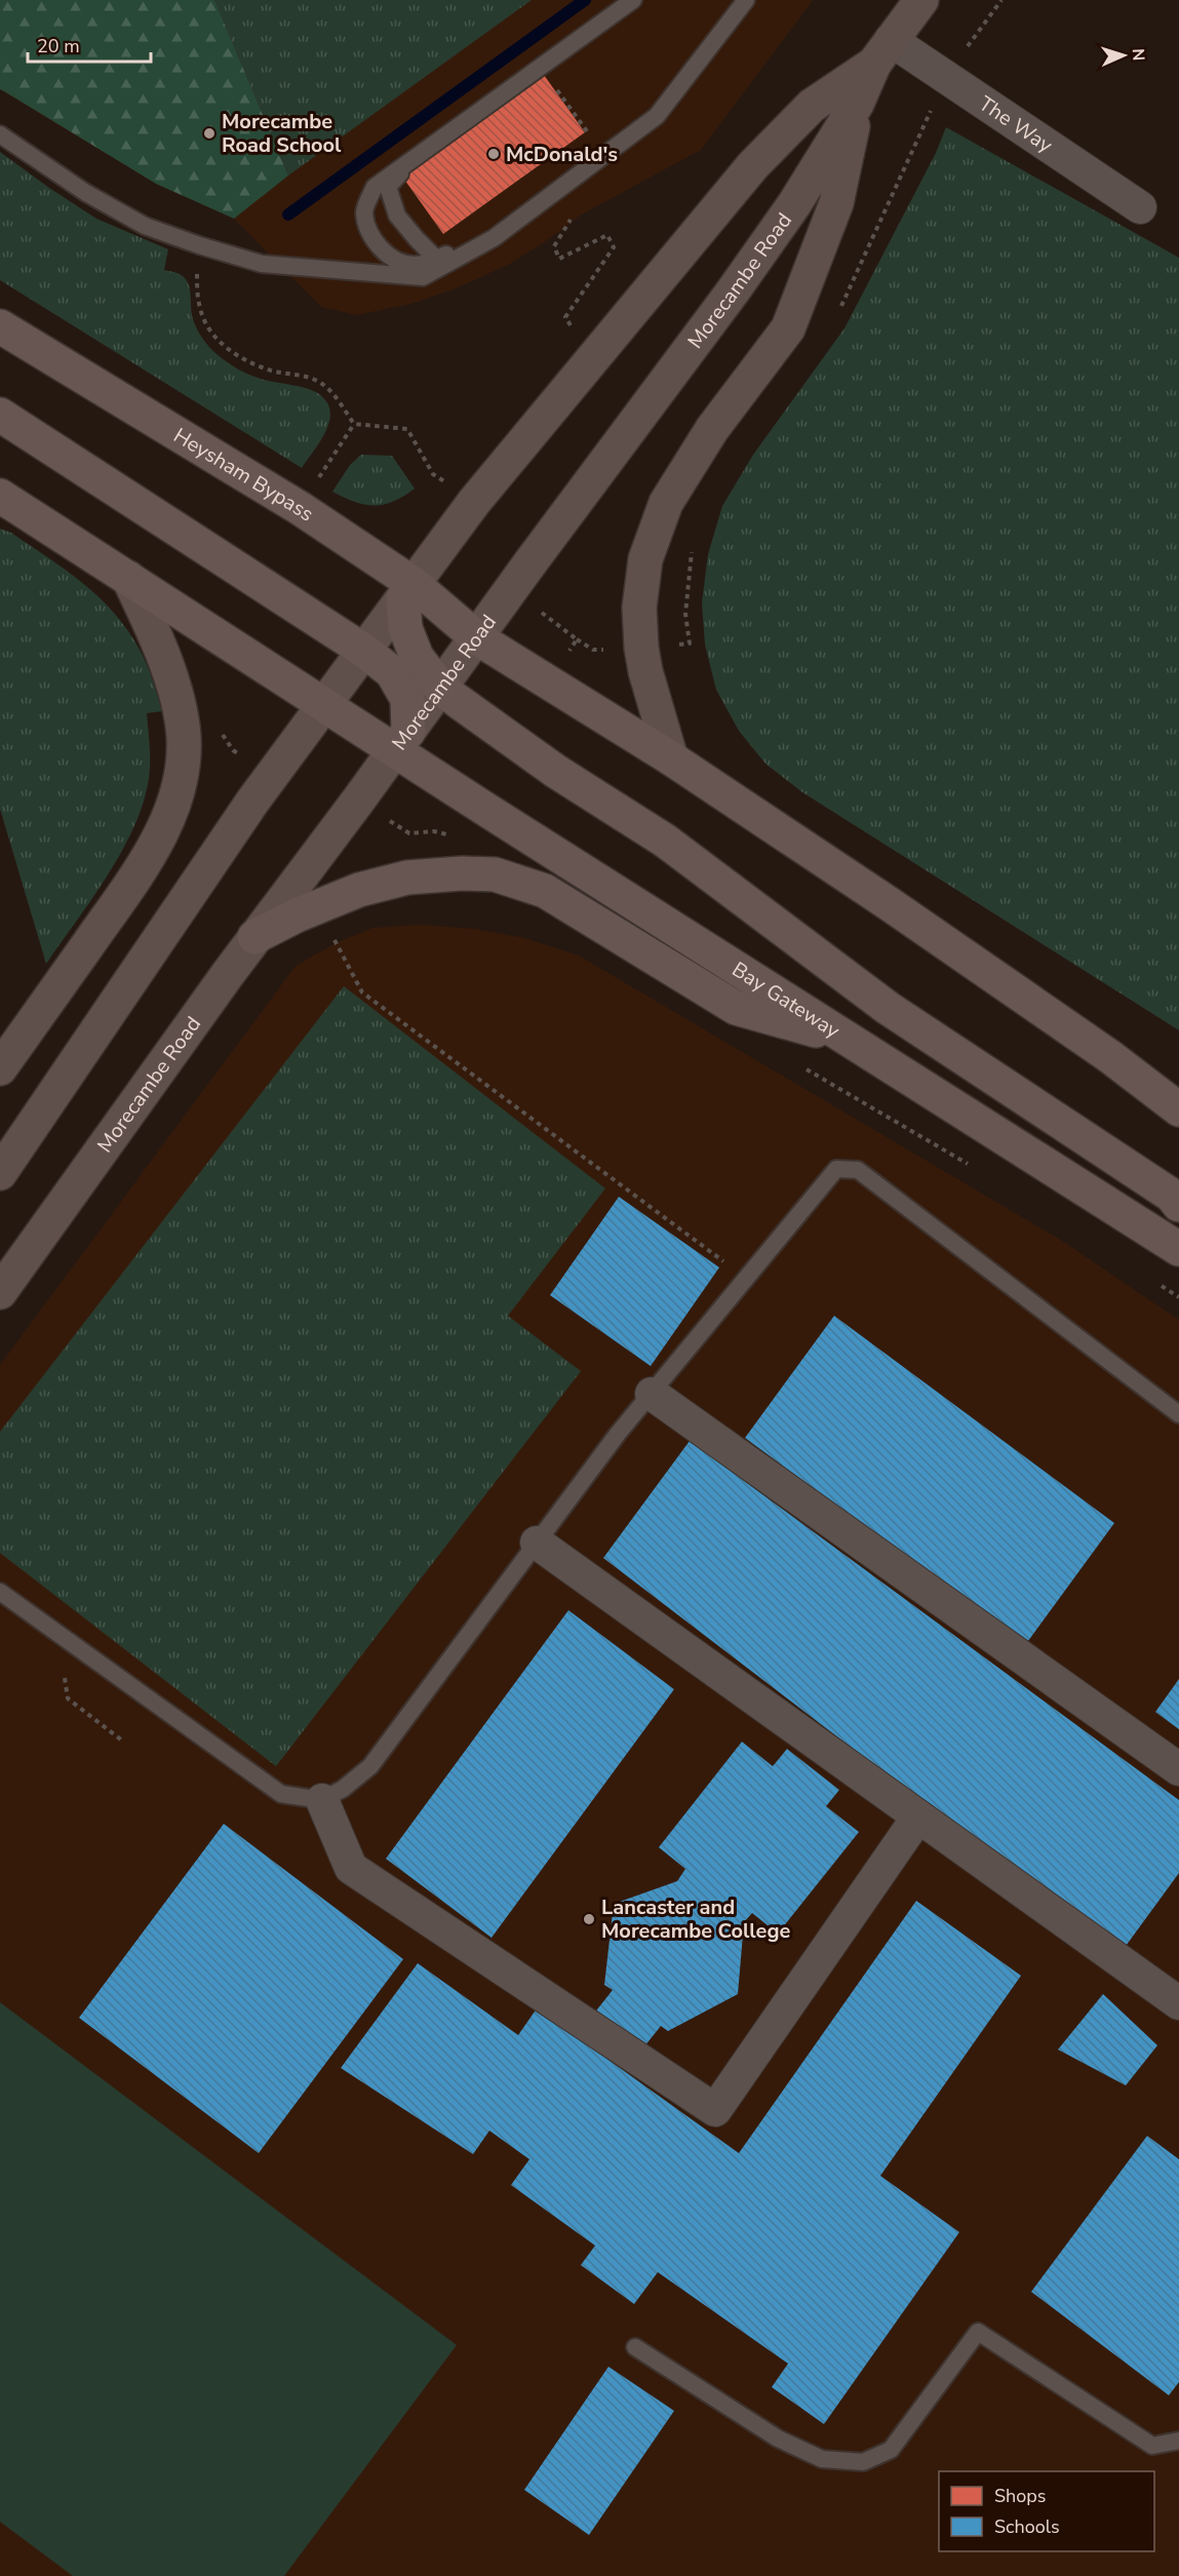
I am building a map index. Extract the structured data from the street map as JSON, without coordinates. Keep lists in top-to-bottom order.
{
  "streets": {
    "highway": ["Heysham Bypass", "Bay Gateway"],
    "main road": ["Morecambe Road"],
    "street": ["The Way"]
  },
  "crossings": [
    ["The Way", "Morecambe Road"],
    ["Morecambe Road", "Heysham Bypass"],
    ["Morecambe Road", "Bay Gateway"]
  ],
  "places": ["Morecambe Road School", "McDonald's", "Lancaster and Morecambe College"],
  "legend": ["Shops", "Schools"],
  "scale_bar": "20 m",
  "north": "right"
}
